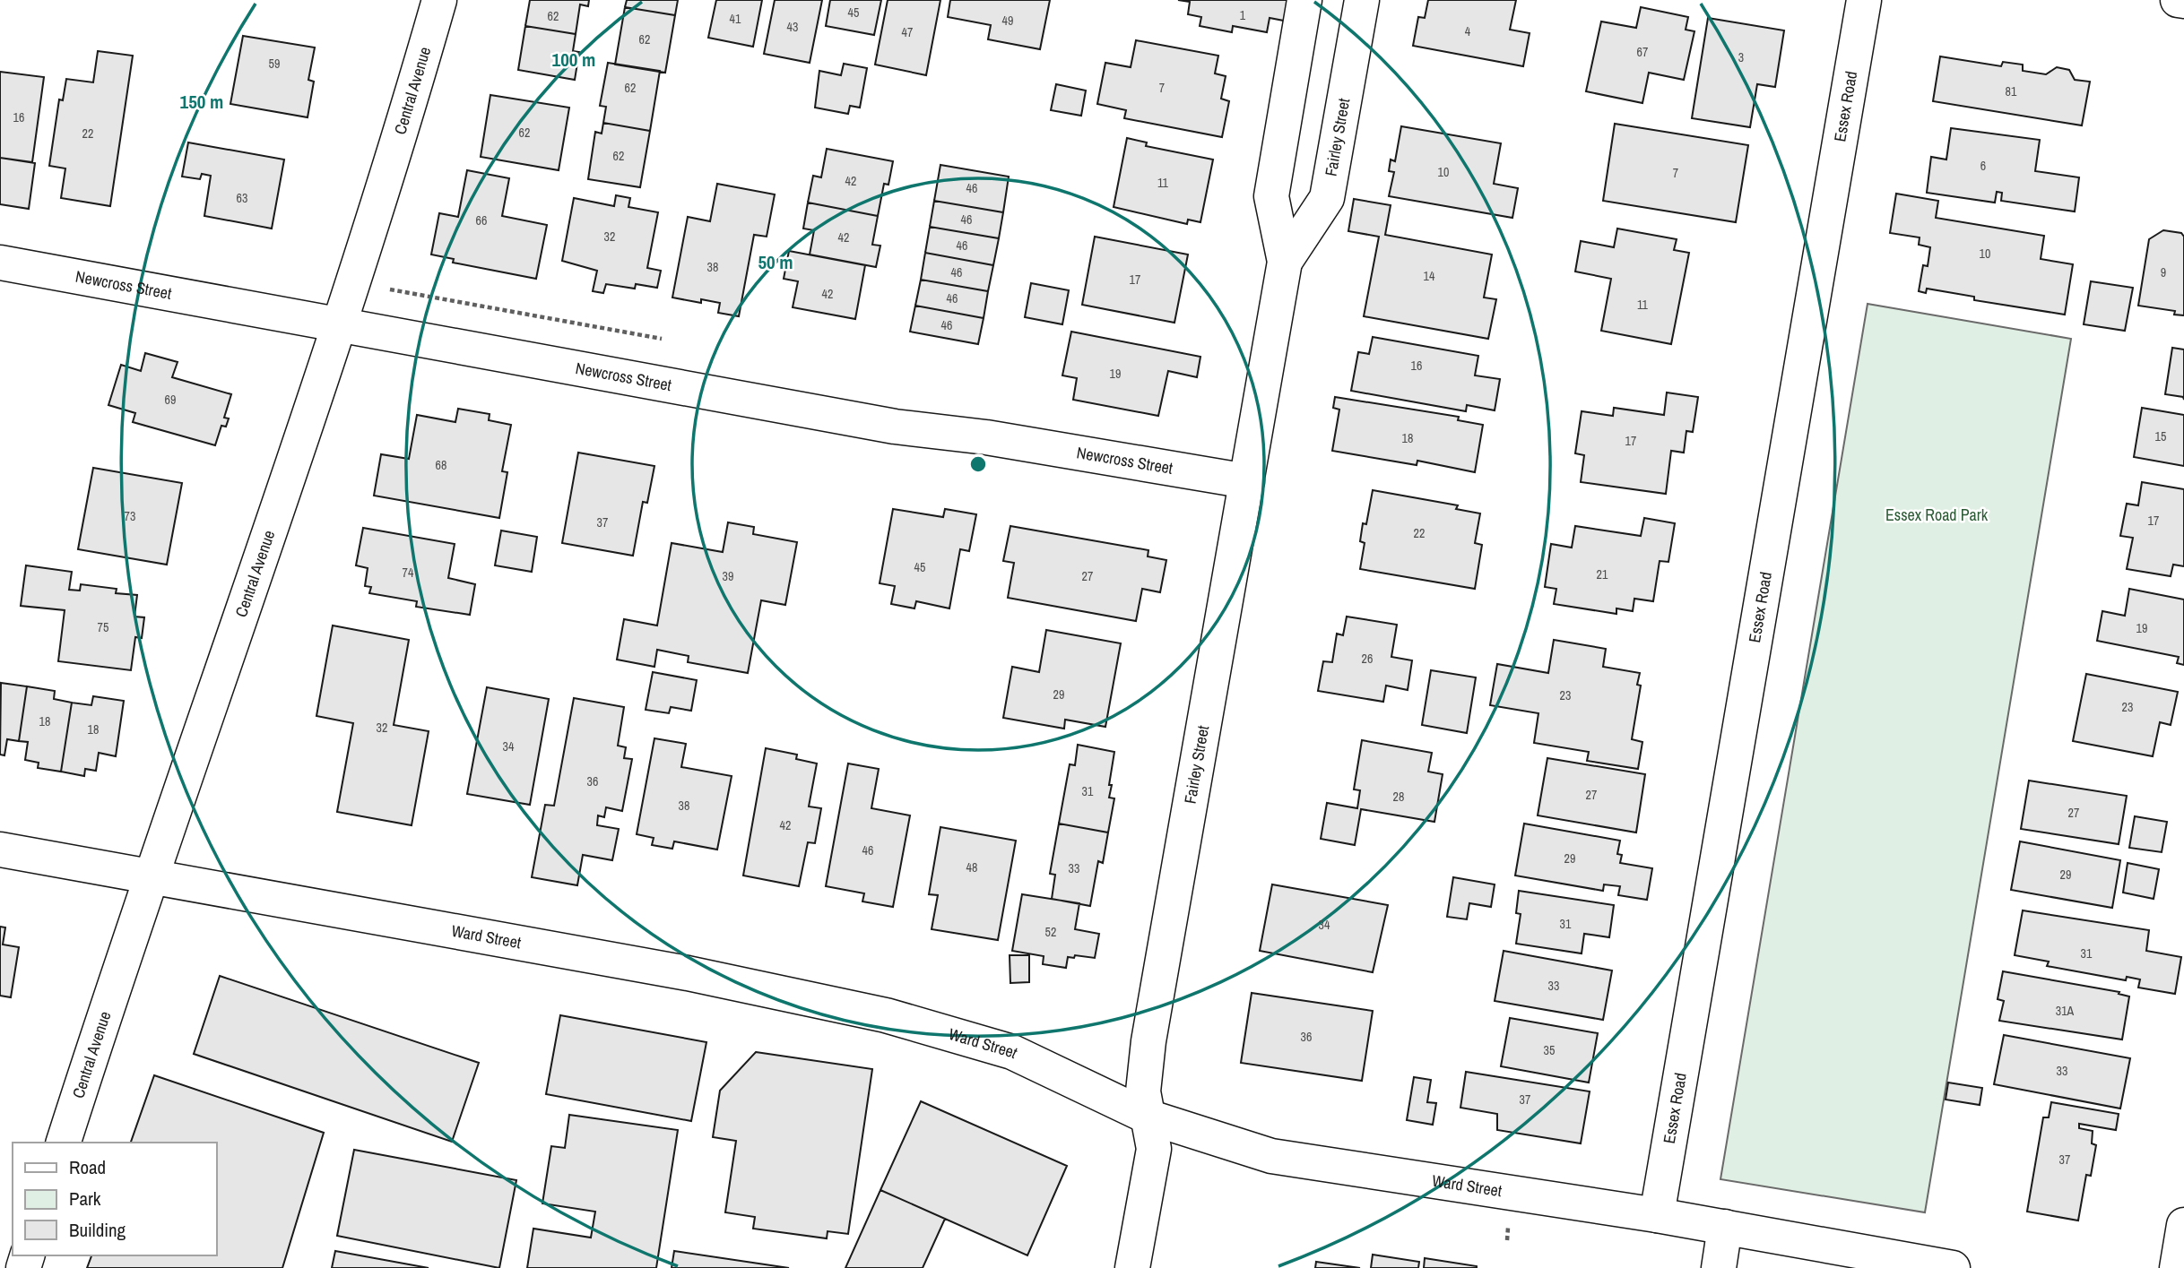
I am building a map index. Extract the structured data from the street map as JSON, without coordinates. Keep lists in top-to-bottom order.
{
  "streets": {
    "street": [
      "Central Avenue",
      "Essex Road",
      "Fairley Street",
      "Newcross Street",
      "Ward Street"
    ]
  },
  "crossings": [
    ["Central Avenue", "Newcross Street"],
    ["Central Avenue", "Ward Street"],
    ["Essex Road", "Ward Street"],
    ["Fairley Street", "Newcross Street"],
    ["Fairley Street", "Ward Street"]
  ],
  "parks": ["Essex Road Park"],
  "house_numbers": [
    "45",
    "1",
    "62",
    "41",
    "49",
    "43",
    "4",
    "47",
    "62",
    "67",
    "3",
    "59",
    "62",
    "7",
    "81",
    "16",
    "62",
    "22",
    "62",
    "6",
    "10",
    "7",
    "42",
    "11",
    "46",
    "63",
    "46",
    "66",
    "32",
    "42",
    "46",
    "10",
    "38",
    "46",
    "9",
    "14",
    "17",
    "42",
    "46",
    "11",
    "46",
    "16",
    "19",
    "69",
    "15",
    "18",
    "17",
    "68",
    "73",
    "17",
    "37",
    "22",
    "45",
    "74",
    "21",
    "39",
    "27",
    "75",
    "19",
    "26",
    "29",
    "23",
    "23",
    "18",
    "32",
    "18",
    "34",
    "36",
    "31",
    "27",
    "28",
    "38",
    "27",
    "42",
    "46",
    "29",
    "48",
    "33",
    "29",
    "31",
    "34",
    "52",
    "31",
    "33",
    "31A",
    "36",
    "35",
    "33",
    "37",
    "37"
  ],
  "legend": ["Road", "Park", "Building"],
  "rings": ["100 m", "150 m", "50 m"]
}
